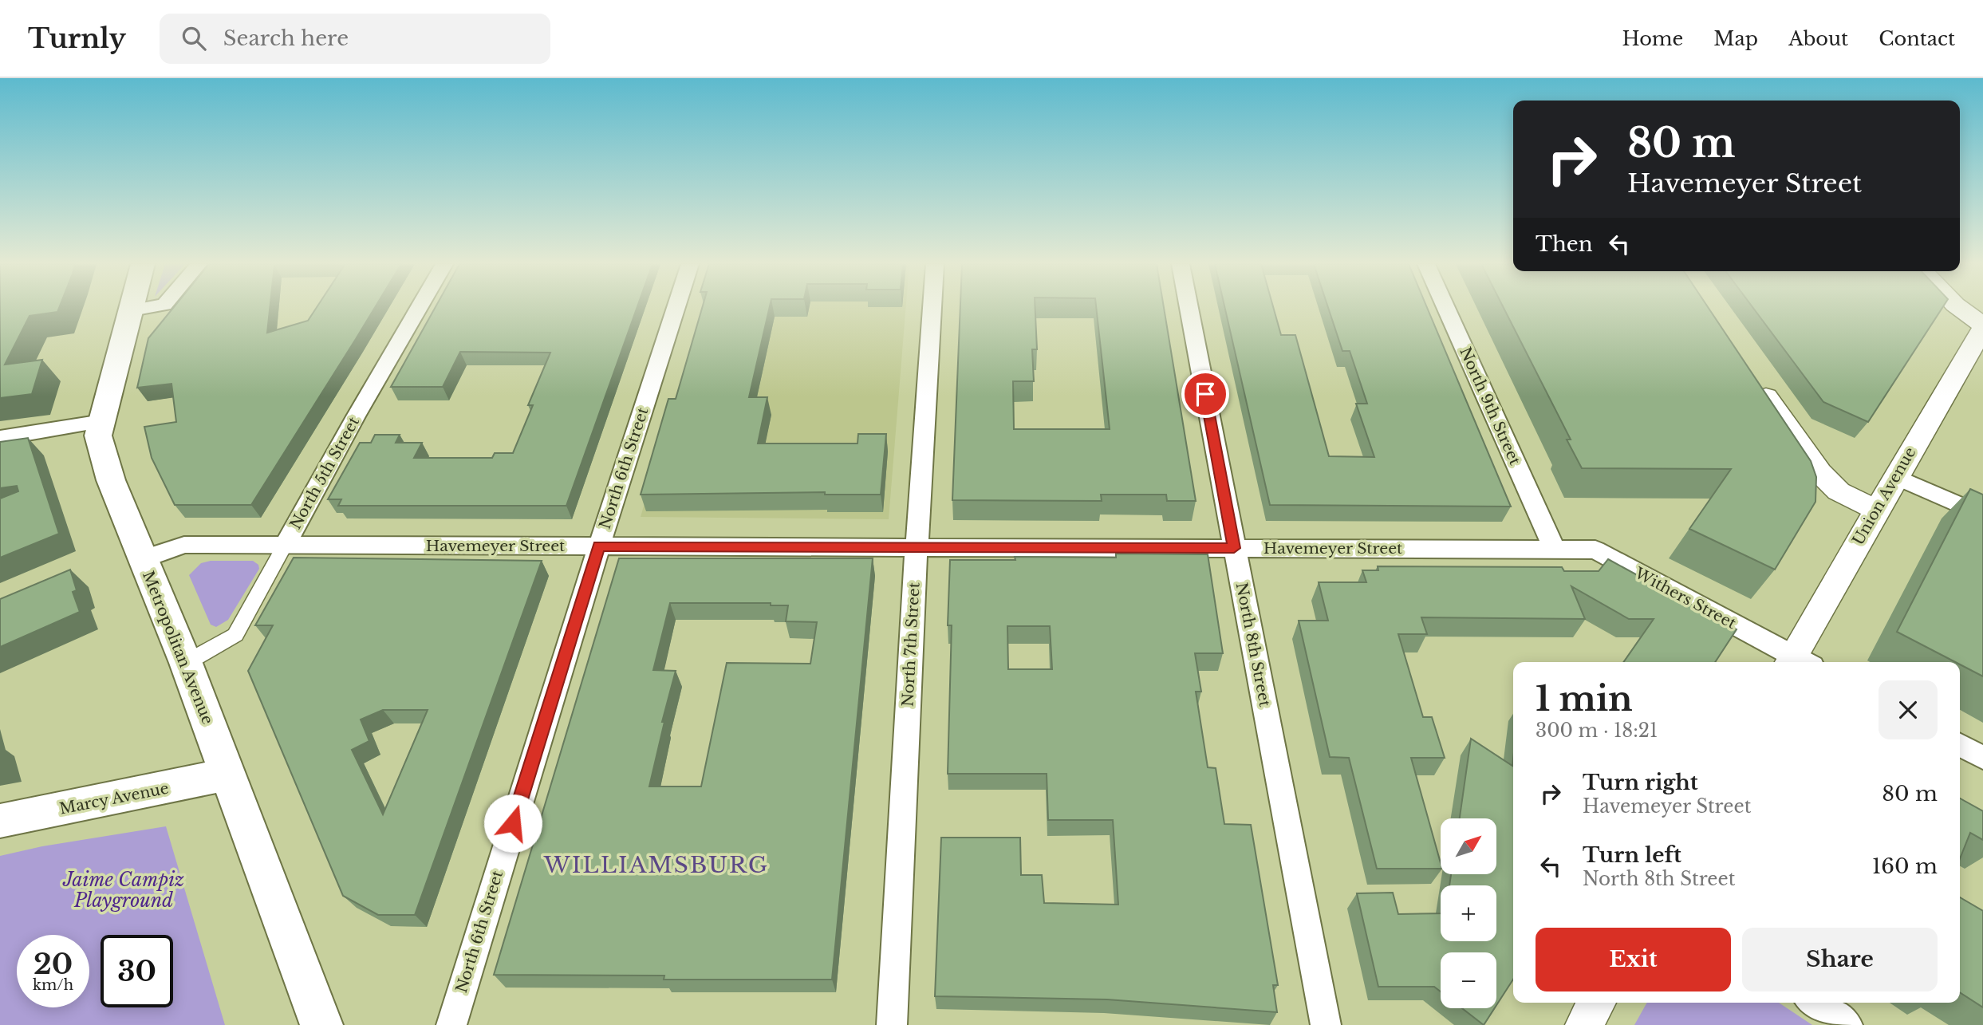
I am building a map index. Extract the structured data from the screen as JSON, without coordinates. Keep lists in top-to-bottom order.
{
  "streets": {
    "main road": ["Metropolitan Avenue", "Marcy Avenue"],
    "street": [
      "North 9th Street",
      "North 6th Street",
      "North 5th Street",
      "Union Avenue",
      "Havemeyer Street",
      "Withers Street",
      "North 7th Street",
      "North 8th Street"
    ]
  },
  "crossings": [
    ["North 9th Street", "Havemeyer Street"],
    ["North 9th Street", "Withers Street"],
    ["North 6th Street", "Havemeyer Street"],
    ["North 5th Street", "Havemeyer Street"],
    ["North 5th Street", "Metropolitan Avenue"],
    ["Havemeyer Street", "Withers Street"],
    ["Havemeyer Street", "North 7th Street"],
    ["Havemeyer Street", "North 8th Street"],
    ["Havemeyer Street", "Metropolitan Avenue"],
    ["Metropolitan Avenue", "Marcy Avenue"]
  ],
  "districts": ["WILLIAMSBURG"],
  "parks": ["Jaime Campiz Playground"],
  "north": "top right",
  "page": {
    "header": "Turnly",
    "search": "Search here",
    "nav": [
      "Home",
      "Map",
      "About",
      "Contact"
    ],
    "turn": ["80 m", "Havemeyer Street"],
    "then": "Then",
    "heading": ["1 min", "300 m · 18:21"],
    "list": [
      {
        "name": "Turn right",
        "note": "Havemeyer Street",
        "value": "80 m"
      },
      {
        "name": "Turn left",
        "note": "North 8th Street",
        "value": "160 m"
      }
    ],
    "map_buttons": ["+", "−"],
    "buttons": ["Exit", "Share"],
    "speed": "20 km/h",
    "limit": "30"
  }
}
